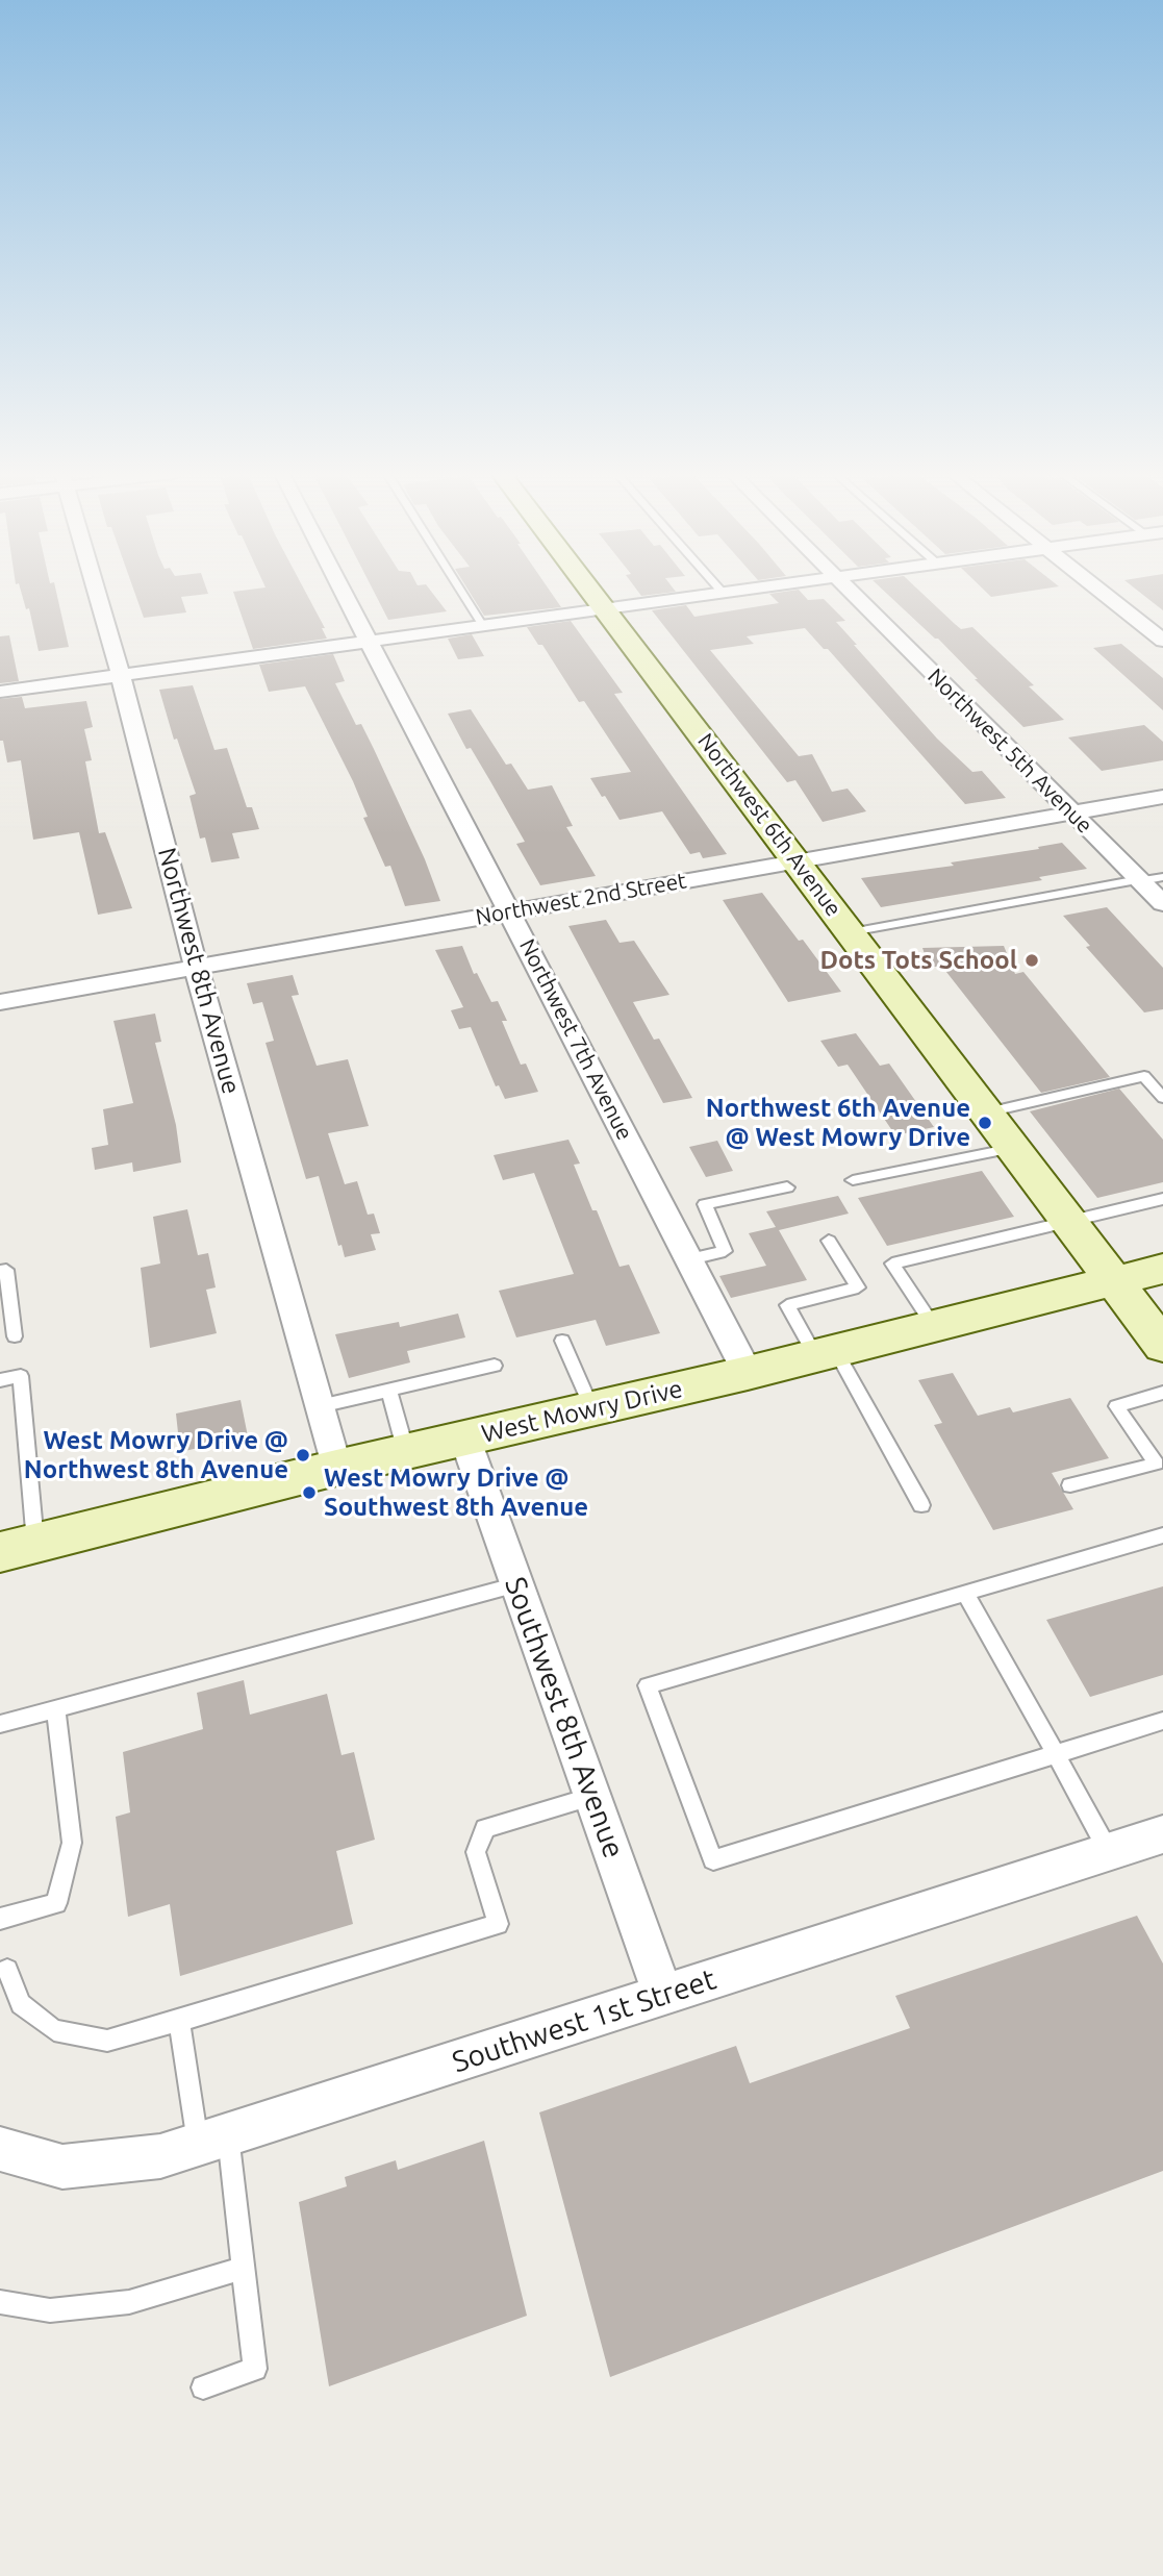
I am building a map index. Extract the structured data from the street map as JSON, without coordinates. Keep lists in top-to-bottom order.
{
  "streets": {
    "street": [
      "Northwest 5th Avenue",
      "Northwest 6th Avenue",
      "Northwest 2nd Street",
      "Northwest 8th Avenue",
      "Northwest 7th Avenue",
      "West Mowry Drive",
      "Southwest 8th Avenue",
      "Southwest 1st Street"
    ]
  },
  "crossings": [
    ["Northwest 5th Avenue", "Northwest 2nd Street"],
    ["Northwest 6th Avenue", "Northwest 2nd Street"],
    ["Northwest 6th Avenue", "West Mowry Drive"],
    ["Northwest 2nd Street", "Northwest 8th Avenue"],
    ["Northwest 2nd Street", "Northwest 7th Avenue"],
    ["Northwest 8th Avenue", "West Mowry Drive"],
    ["Northwest 7th Avenue", "West Mowry Drive"],
    ["West Mowry Drive", "Southwest 8th Avenue"],
    ["Southwest 8th Avenue", "Southwest 1st Street"]
  ],
  "places": [
    "Dots Tots School",
    "Northwest 6th Avenue @ West Mowry Drive",
    "West Mowry Drive @ Northwest 8th Avenue",
    "West Mowry Drive @ Southwest 8th Avenue"
  ]
}
